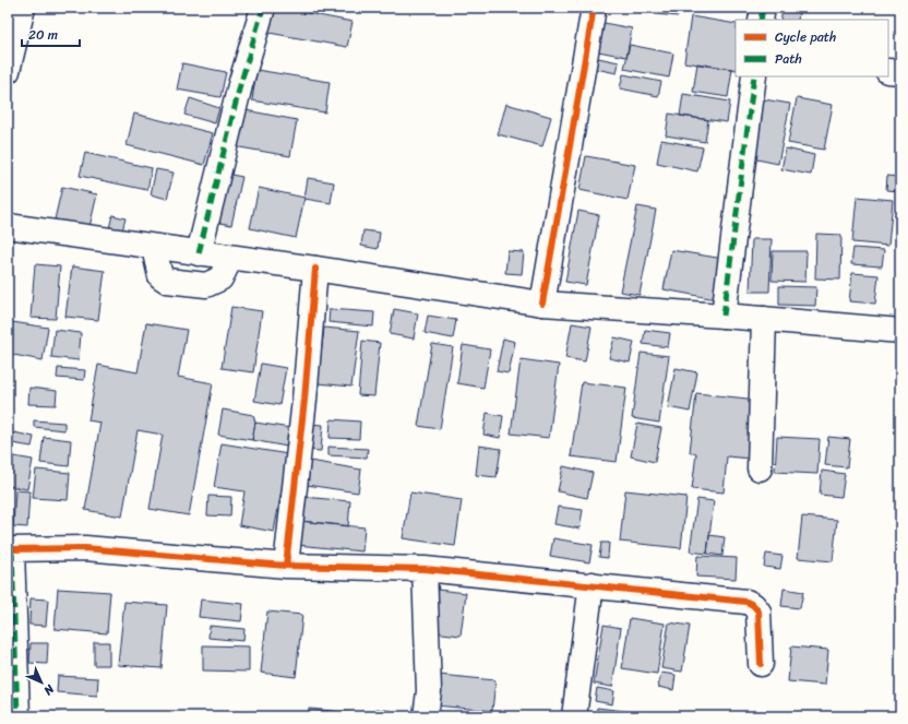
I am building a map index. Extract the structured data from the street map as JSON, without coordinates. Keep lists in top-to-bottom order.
{
  "legend": ["Cycle path", "Path"],
  "scale_bar": "20 m",
  "north": "bottom right"
}
